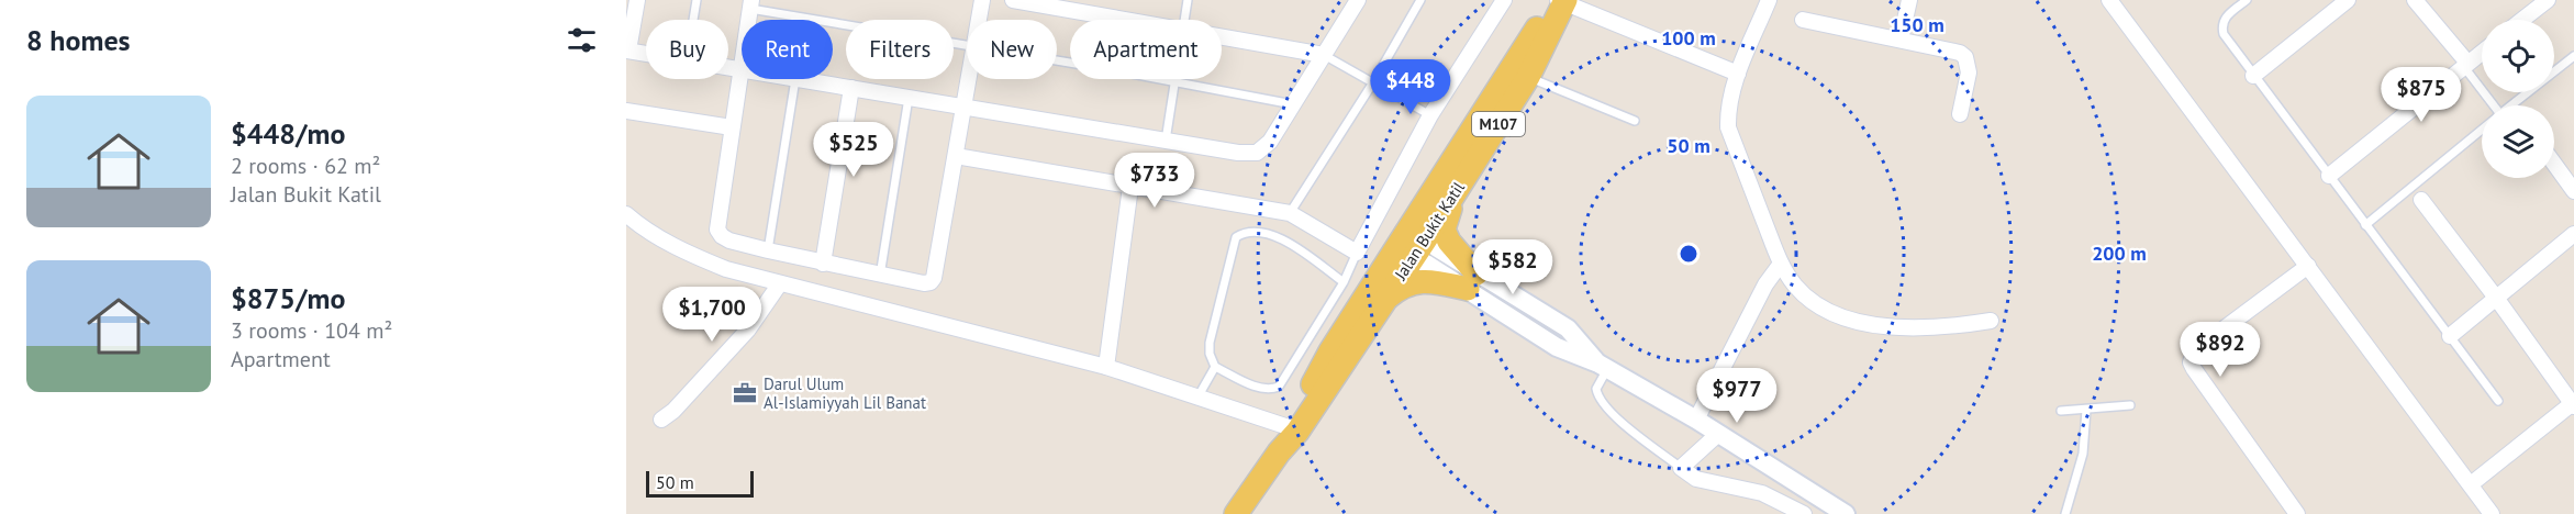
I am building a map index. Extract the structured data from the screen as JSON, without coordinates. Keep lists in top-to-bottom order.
{
  "streets": {
    "main road": ["M107", "Jalan Bukit Katil"]
  },
  "places": {
    "office": ["Darul Ulum Al-Islamiyyah Lil Banat"]
  },
  "scale_bar": "50 m",
  "page": {
    "heading": "8 homes",
    "chip": [
      "Buy",
      "Rent",
      "Filters",
      "New",
      "Apartment"
    ],
    "price": [
      "$448",
      "$875",
      "$525",
      "$733",
      "$582",
      "$1,700",
      "$892",
      "$977"
    ],
    "list": [
      {
        "name": "$448/mo",
        "note": "2 rooms · 62 m² · Jalan Bukit Katil"
      },
      {
        "name": "$875/mo",
        "note": "3 rooms · 104 m² · Apartment"
      }
    ],
    "scale": "50 m"
  },
  "rings": [
    "150 m",
    "100 m",
    "50 m",
    "200 m"
  ]
}
